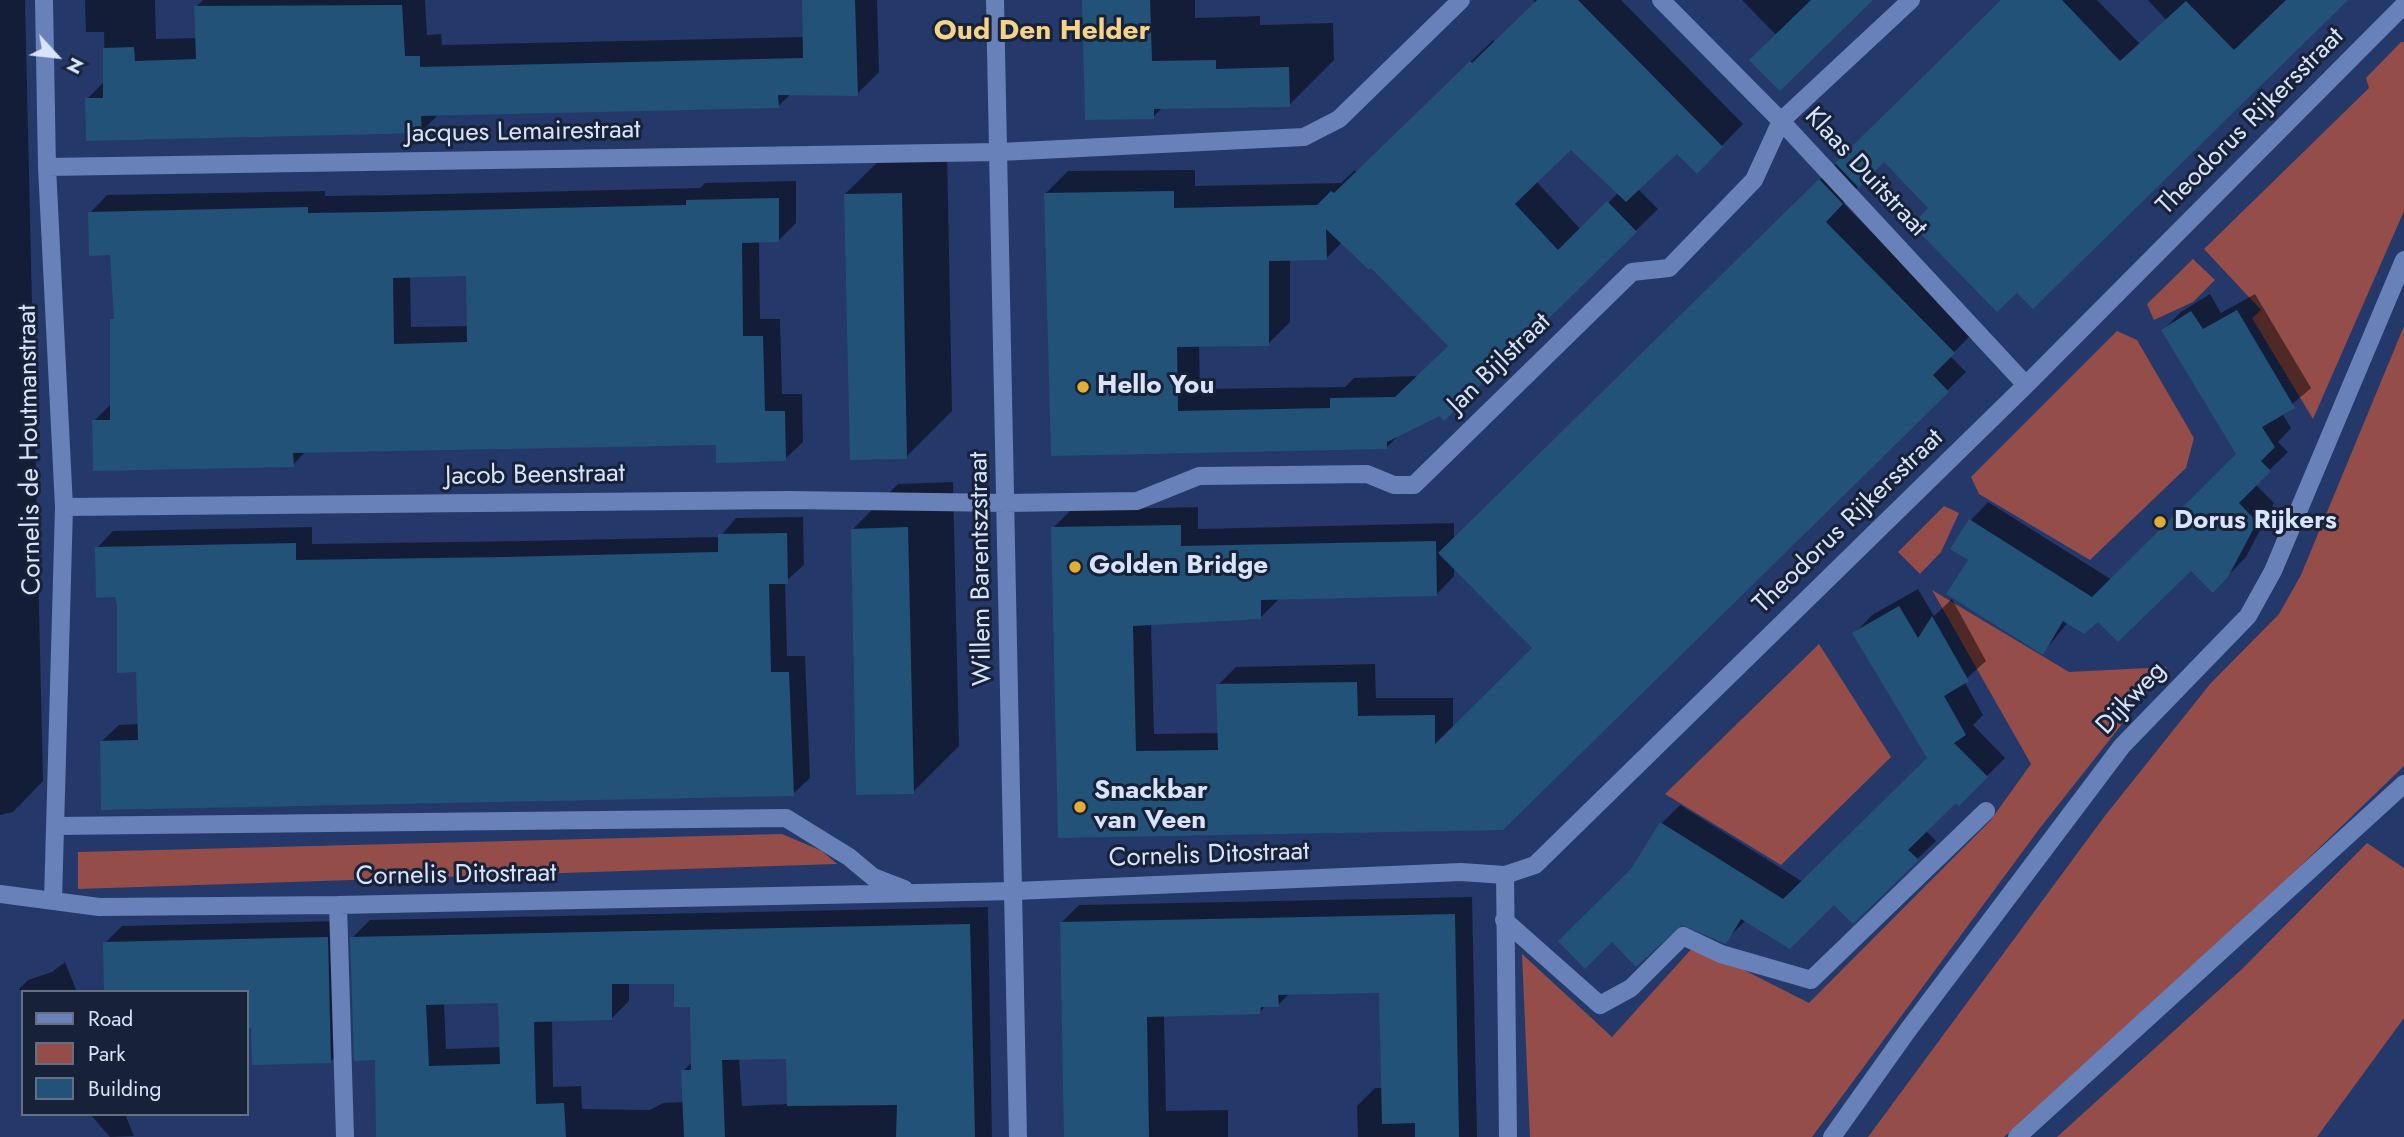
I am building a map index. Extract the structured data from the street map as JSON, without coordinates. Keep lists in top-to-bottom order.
{
  "streets": {
    "street": [
      "Theodorus Rijkersstraat",
      "Jacques Lemairestraat",
      "Klaas Duitstraat",
      "Jan Bijlstraat",
      "Cornelis de Houtmanstraat",
      "Jacob Beenstraat",
      "Willem Barentszstraat",
      "Dijkweg",
      "Cornelis Ditostraat"
    ]
  },
  "crossings": [
    ["Theodorus Rijkersstraat", "Klaas Duitstraat"],
    ["Theodorus Rijkersstraat", "Cornelis Ditostraat"],
    ["Jacques Lemairestraat", "Cornelis de Houtmanstraat"],
    ["Jacques Lemairestraat", "Willem Barentszstraat"],
    ["Klaas Duitstraat", "Jan Bijlstraat"],
    ["Jan Bijlstraat", "Jacob Beenstraat"],
    ["Jan Bijlstraat", "Willem Barentszstraat"],
    ["Cornelis de Houtmanstraat", "Jacob Beenstraat"],
    ["Cornelis de Houtmanstraat", "Cornelis Ditostraat"],
    ["Jacob Beenstraat", "Willem Barentszstraat"],
    ["Willem Barentszstraat", "Cornelis Ditostraat"]
  ],
  "districts": ["Oud Den Helder"],
  "places": [
    "Hello You",
    "Dorus Rijkers",
    "Golden Bridge",
    "Snackbar van Veen"
  ],
  "legend": ["Road", "Park", "Building"],
  "north": "bottom right"
}
